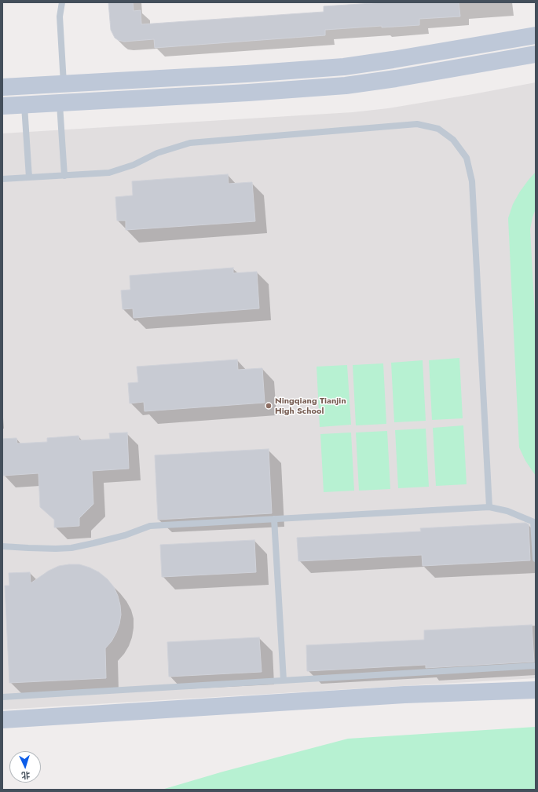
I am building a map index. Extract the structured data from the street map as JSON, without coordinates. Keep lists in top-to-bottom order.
{
  "places": ["Ningqiang Tianjin High School"],
  "north": "bottom"
}
